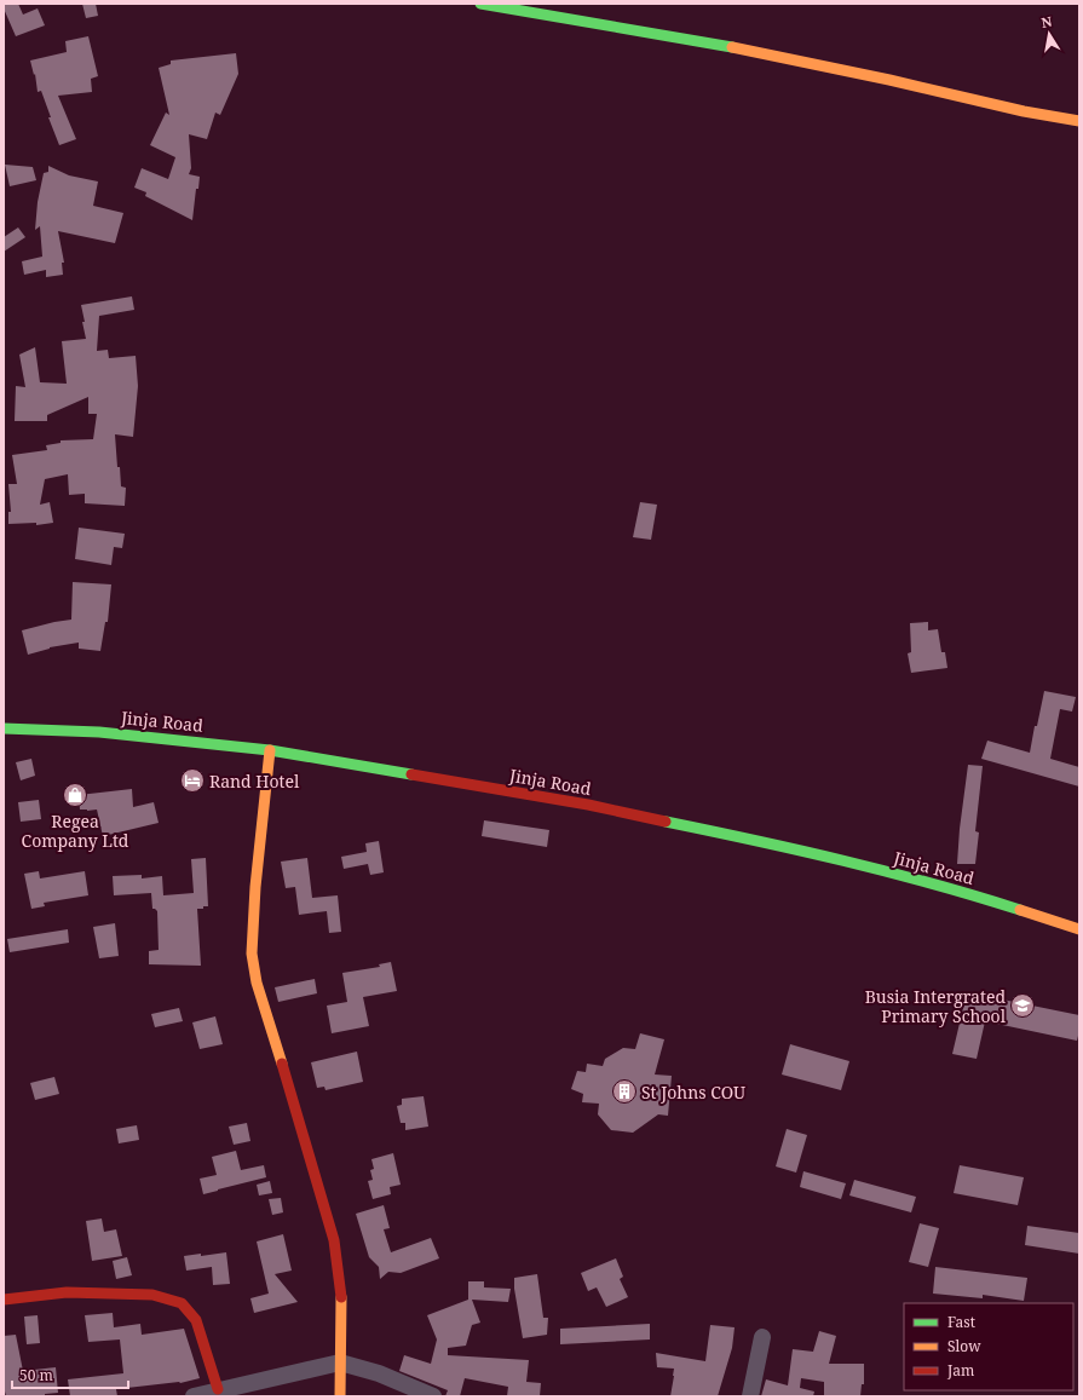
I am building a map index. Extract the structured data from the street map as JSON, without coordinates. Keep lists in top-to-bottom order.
{
  "streets": {
    "street": ["Jinja Road"]
  },
  "places": {
    "hotel": ["Rand Hotel"],
    "shop": ["Regea Company Ltd"],
    "school or university": ["Busia Intergrated Primary School"],
    "building": ["St Johns COU"]
  },
  "legend": ["Fast", "Slow", "Jam"],
  "scale_bar": "50 m",
  "north": "top"
}
